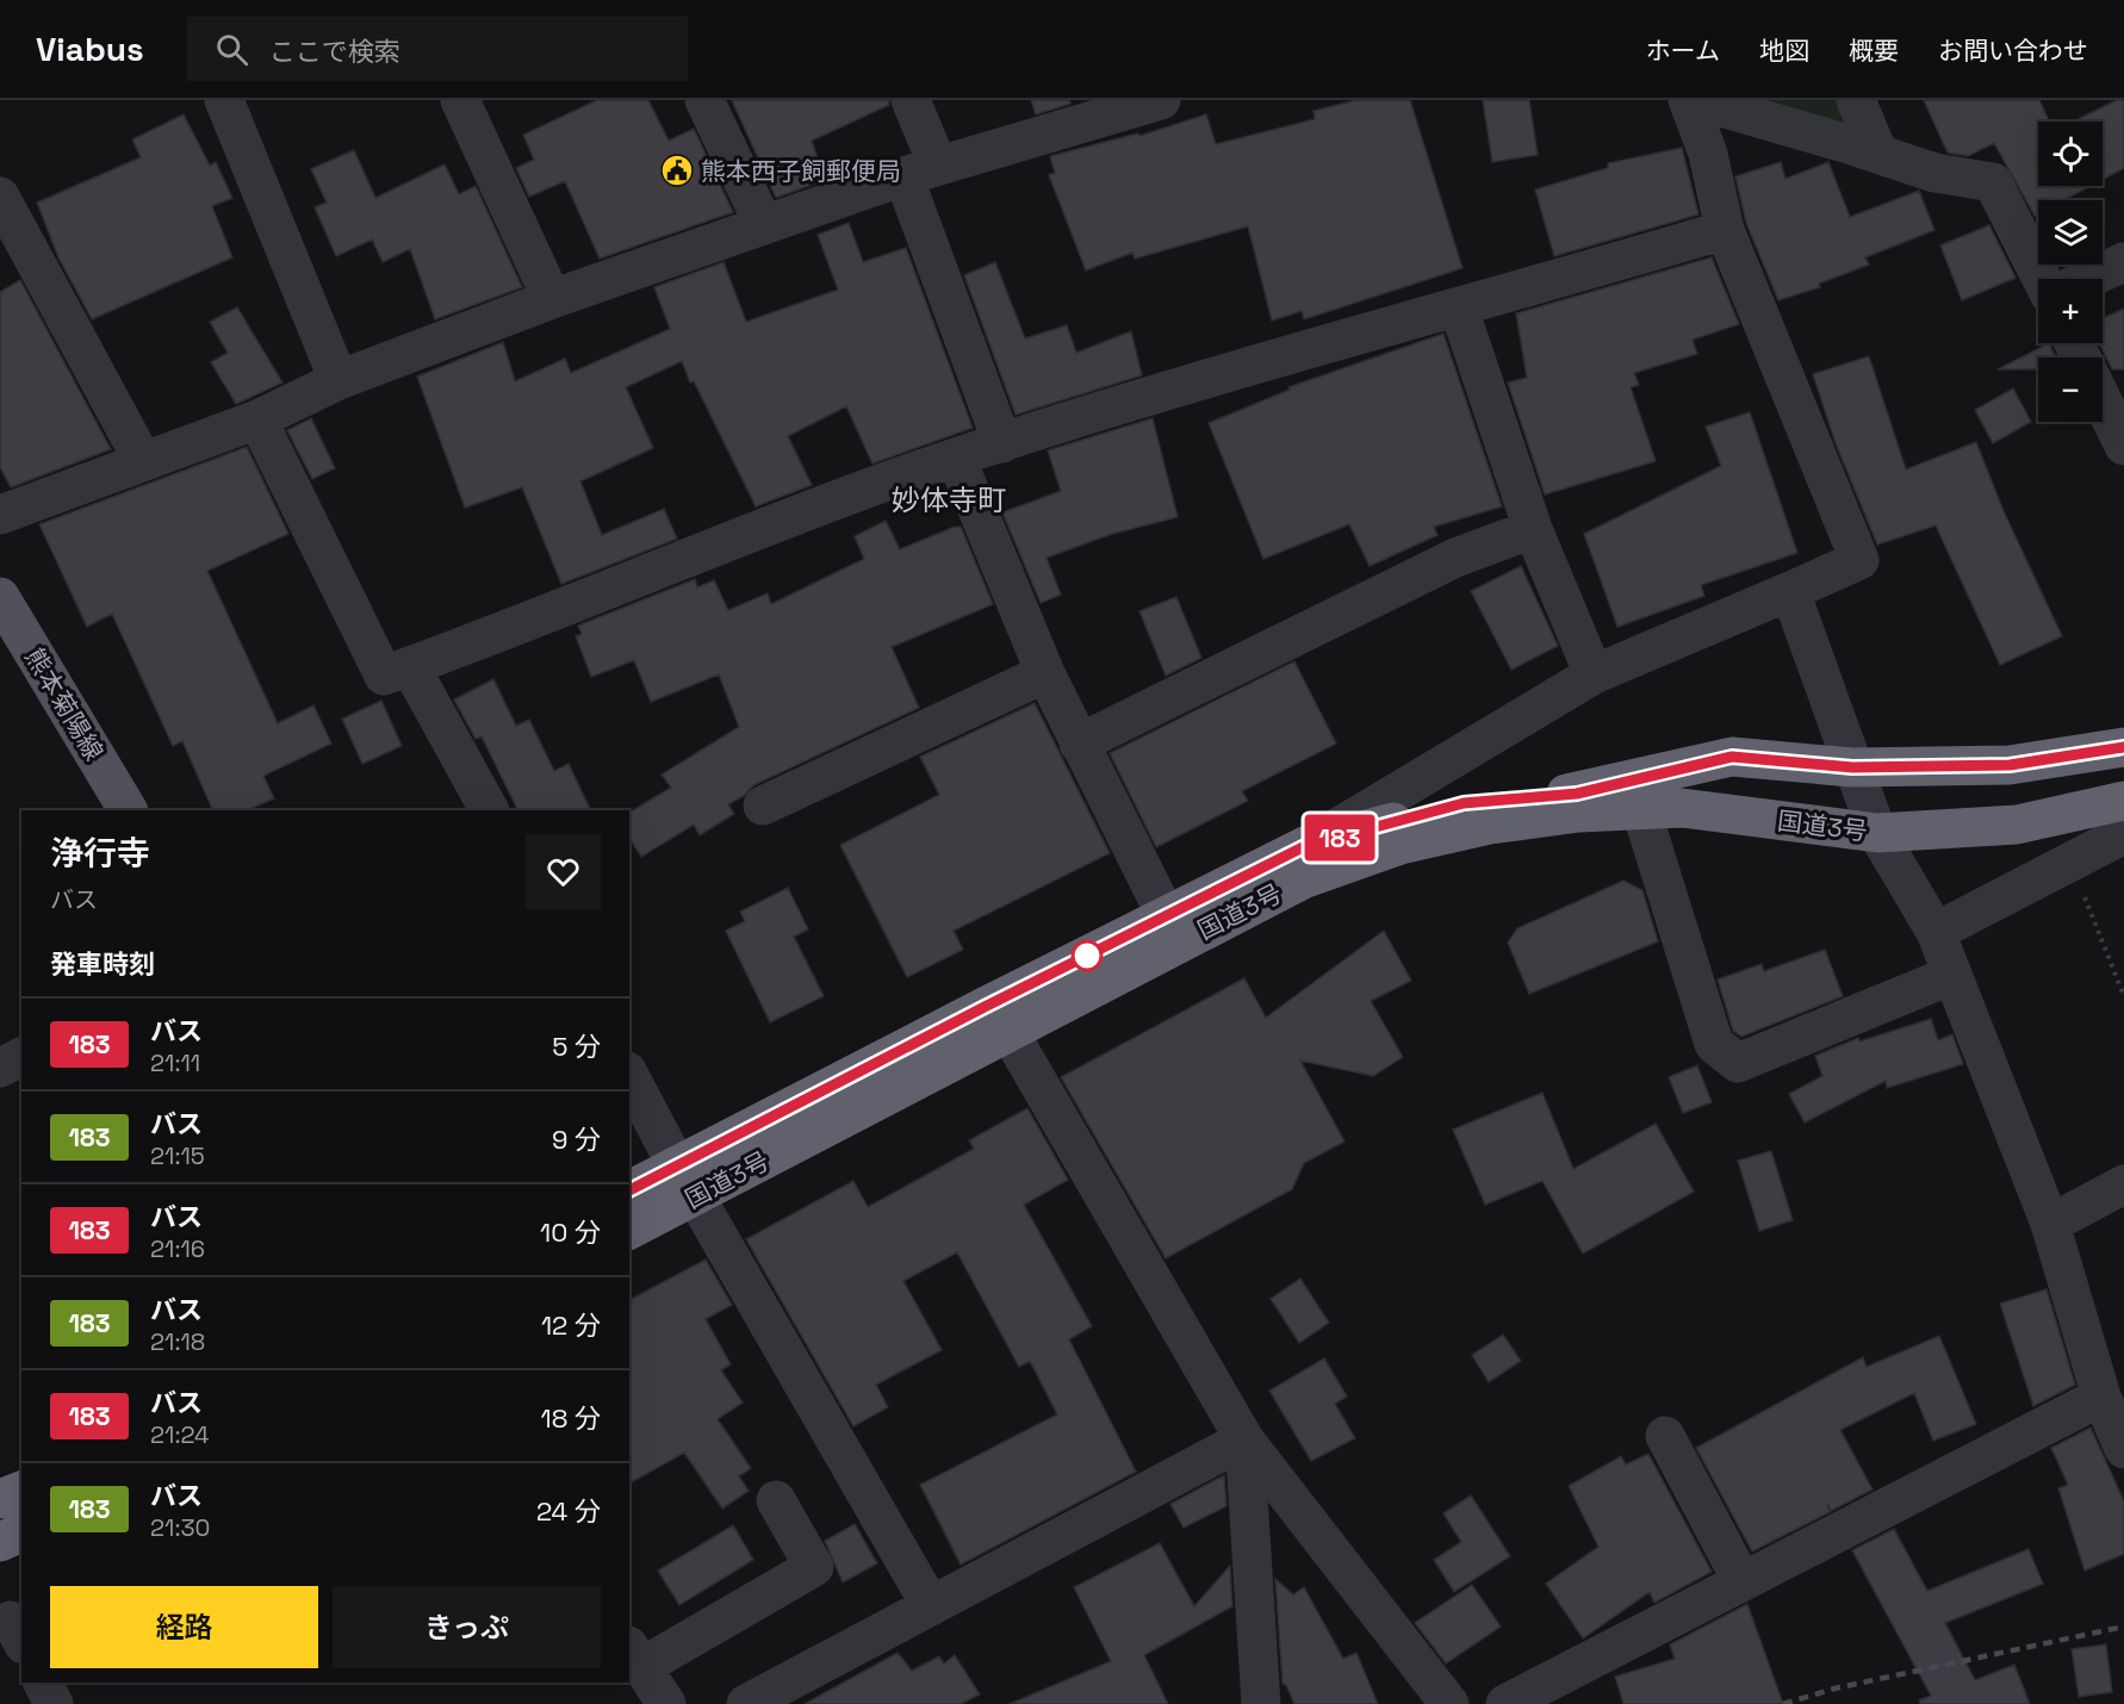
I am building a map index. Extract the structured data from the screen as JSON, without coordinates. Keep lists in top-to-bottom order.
{
  "streets": {
    "highway": ["国道3号"],
    "main road": ["熊本菊陽線"]
  },
  "districts": ["妙体寺町"],
  "places": {
    "public building": ["熊本西子飼郵便局"]
  },
  "lines": ["bus line 183"],
  "page": {
    "header": "Viabus",
    "search": "ここで検索",
    "nav": [
      "ホーム",
      "地図",
      "概要",
      "お問い合わせ"
    ],
    "on_map": "183",
    "map_buttons": ["+", "−"],
    "heading": [
      ["浄行寺", "バス"],
      "発車時刻"
    ],
    "list": [
      {
        "mark": "183",
        "name": "バス",
        "note": "21:11",
        "value": "5 分"
      },
      {
        "mark": "183",
        "name": "バス",
        "note": "21:15",
        "value": "9 分"
      },
      {
        "mark": "183",
        "name": "バス",
        "note": "21:16",
        "value": "10 分"
      },
      {
        "mark": "183",
        "name": "バス",
        "note": "21:18",
        "value": "12 分"
      },
      {
        "mark": "183",
        "name": "バス",
        "note": "21:24",
        "value": "18 分"
      },
      {
        "mark": "183",
        "name": "バス",
        "note": "21:30",
        "value": "24 分"
      }
    ],
    "buttons": ["経路", "きっぷ"]
  }
}
